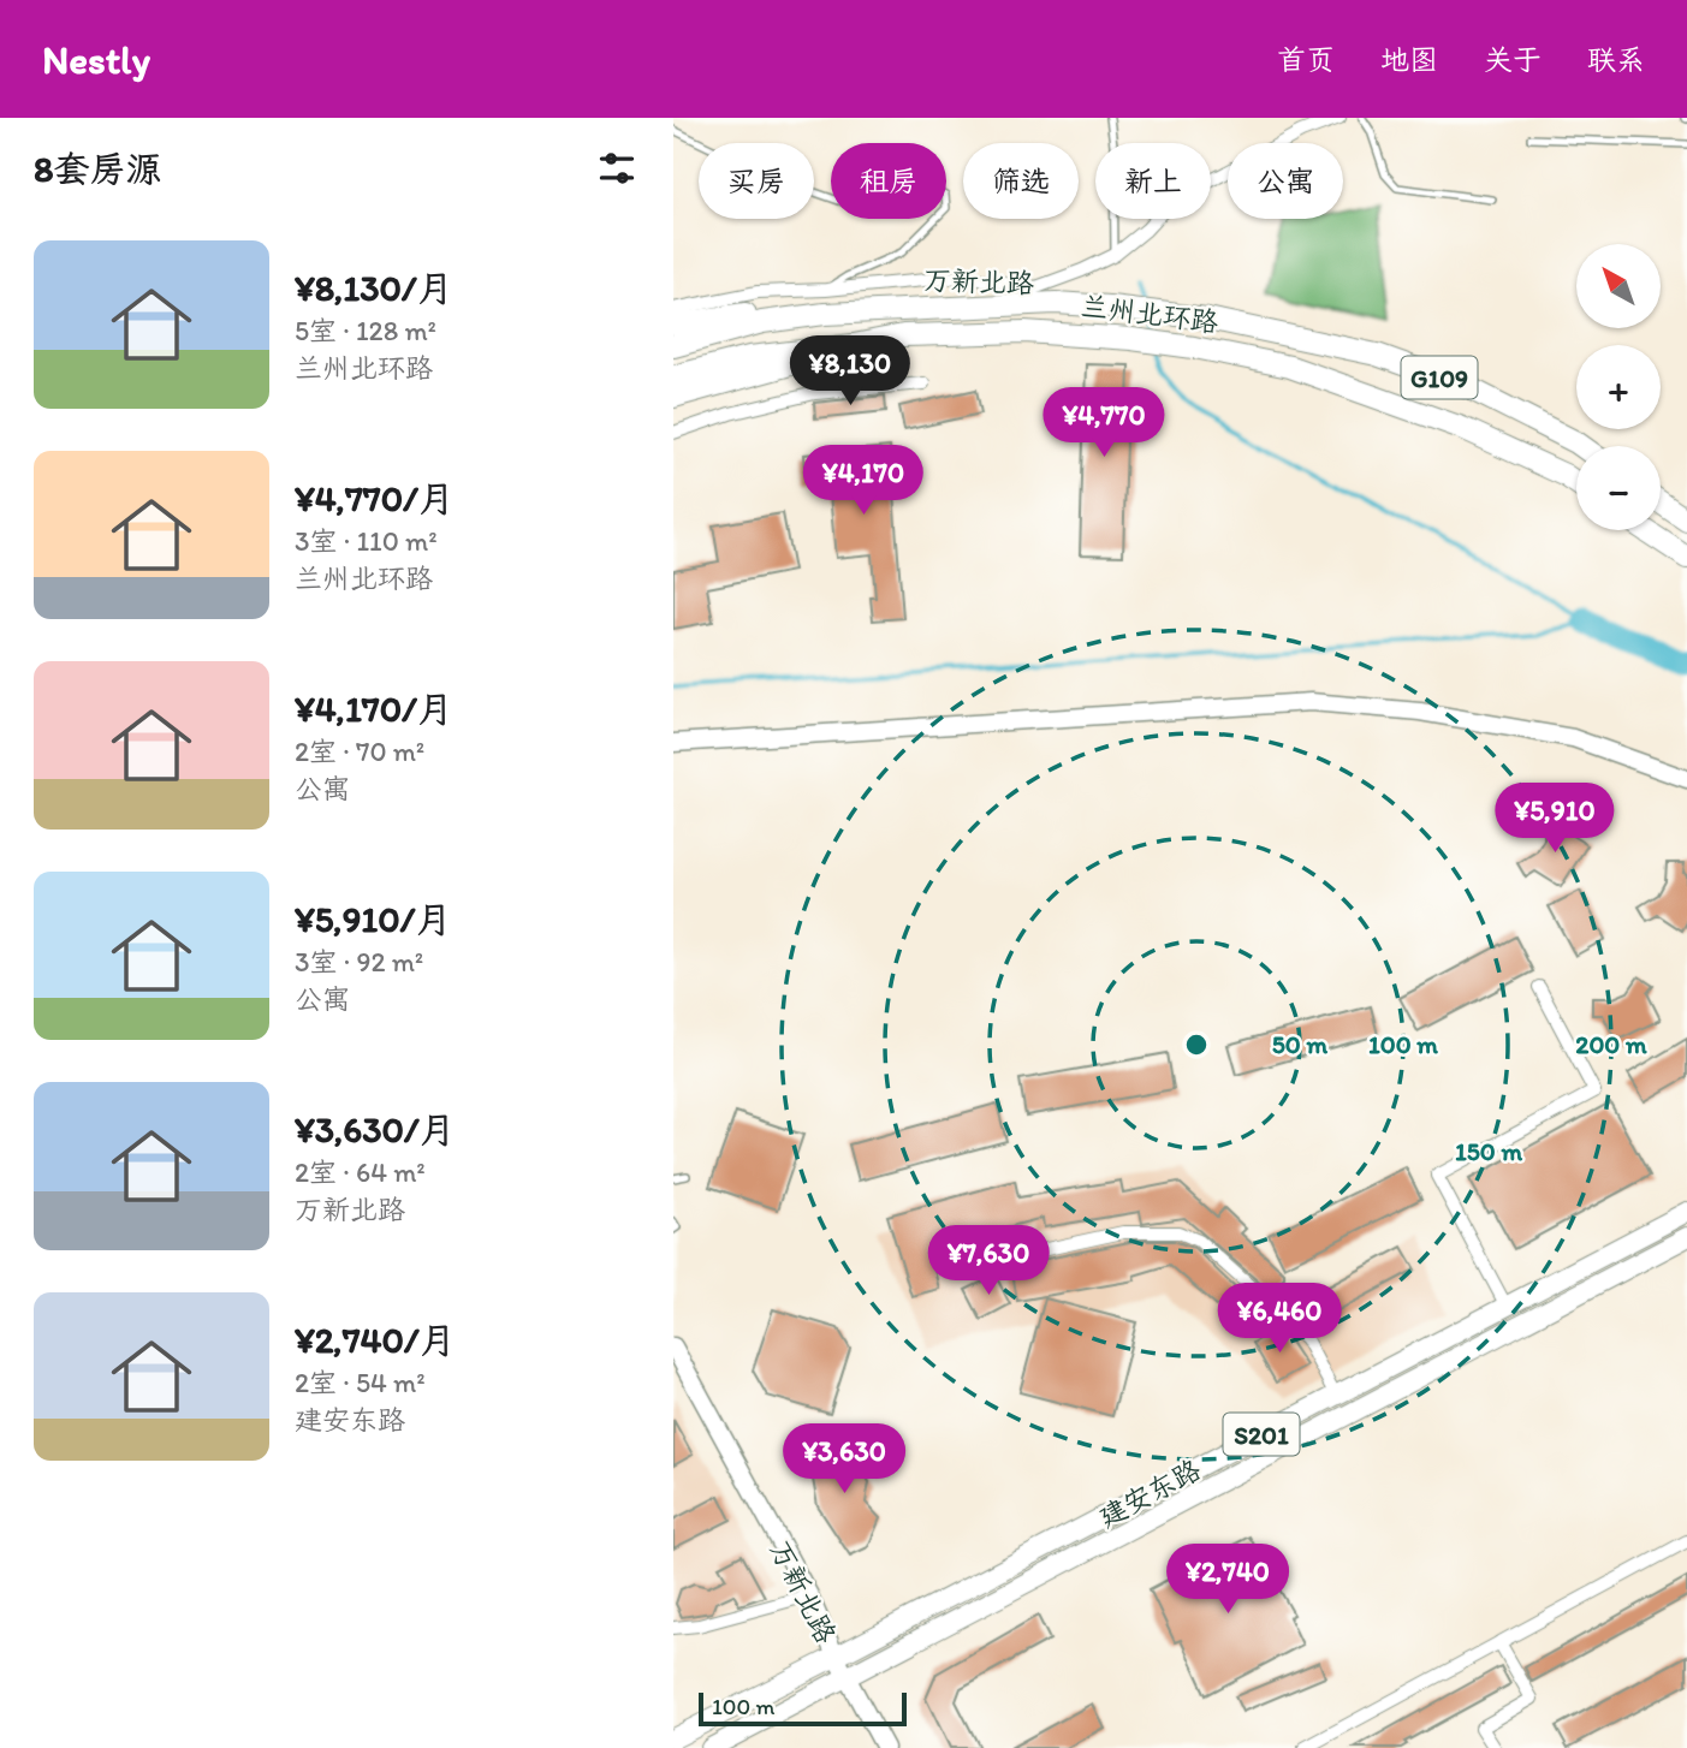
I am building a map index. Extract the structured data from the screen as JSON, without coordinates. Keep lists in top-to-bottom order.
{
  "streets": {
    "highway": ["兰州北环路", "G109"],
    "main road": ["万新北路", "S201", "建安东路"]
  },
  "crossings": [
    ["万新北路", "S201"],
    ["万新北路", "建安东路"],
    ["S201", "建安东路"]
  ],
  "scale_bar": "100 m",
  "north": "top left",
  "page": {
    "header": "Nestly",
    "nav": [
      "首页",
      "地图",
      "关于",
      "联系"
    ],
    "heading": "8套房源",
    "chip": [
      "买房",
      "租房",
      "筛选",
      "新上",
      "公寓"
    ],
    "list": [
      {
        "name": "¥8,130/月",
        "note": "5室 · 128 m² · 兰州北环路"
      },
      {
        "name": "¥4,770/月",
        "note": "3室 · 110 m² · 兰州北环路"
      },
      {
        "name": "¥4,170/月",
        "note": "2室 · 70 m² · 公寓"
      },
      {
        "name": "¥5,910/月",
        "note": "3室 · 92 m² · 公寓"
      },
      {
        "name": "¥3,630/月",
        "note": "2室 · 64 m² · 万新北路"
      },
      {
        "name": "¥2,740/月",
        "note": "2室 · 54 m² · 建安东路"
      }
    ],
    "map_buttons": ["+", "−"],
    "price": [
      "¥8,130",
      "¥4,770",
      "¥4,170",
      "¥5,910",
      "¥7,630",
      "¥6,460",
      "¥3,630",
      "¥2,740"
    ],
    "scale": "100 m"
  },
  "rings": [
    "50 m",
    "100 m",
    "200 m",
    "150 m"
  ]
}
